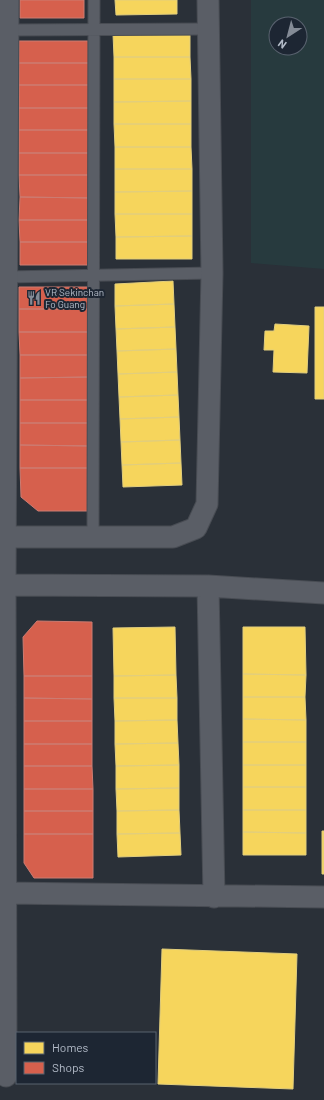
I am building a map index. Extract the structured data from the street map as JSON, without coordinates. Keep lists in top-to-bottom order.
{
  "places": {
    "restaurant": ["VR Sekinchan Fo Guang"]
  },
  "legend": ["Homes", "Shops"],
  "north": "bottom left"
}
